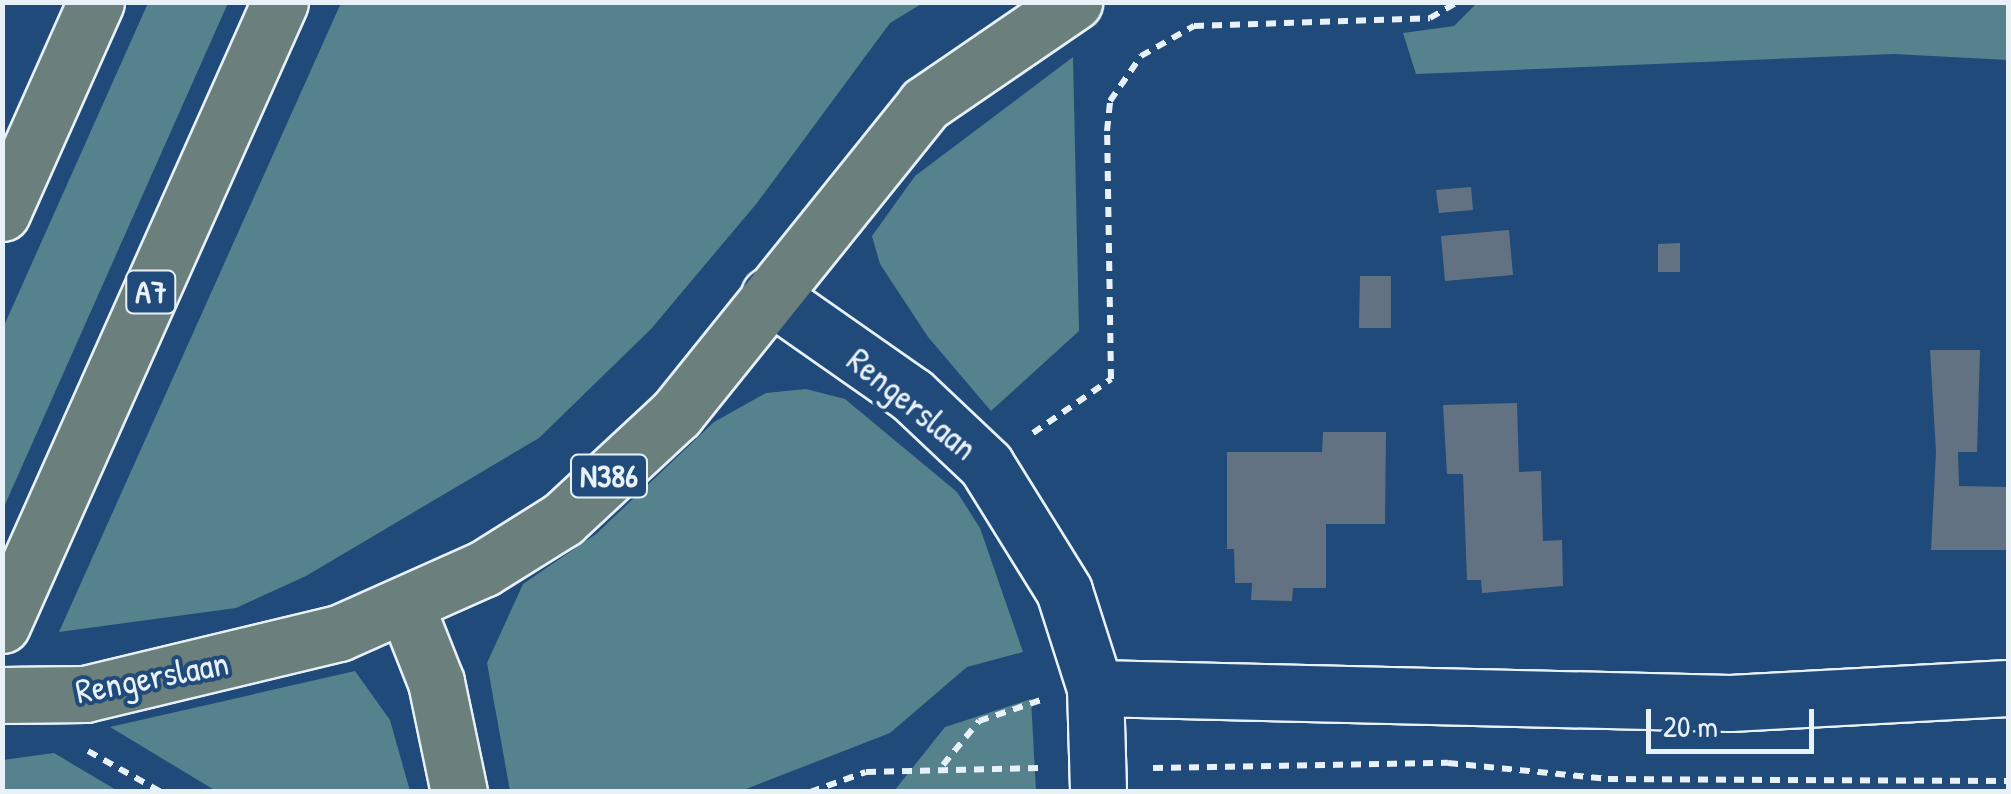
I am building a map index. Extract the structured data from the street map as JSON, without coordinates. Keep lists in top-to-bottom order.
{
  "streets": {
    "main road": ["A7", "Rengerslaan", "N386"]
  },
  "crossings": [
    ["Rengerslaan", "N386"]
  ],
  "scale_bar": "20 m"
}
